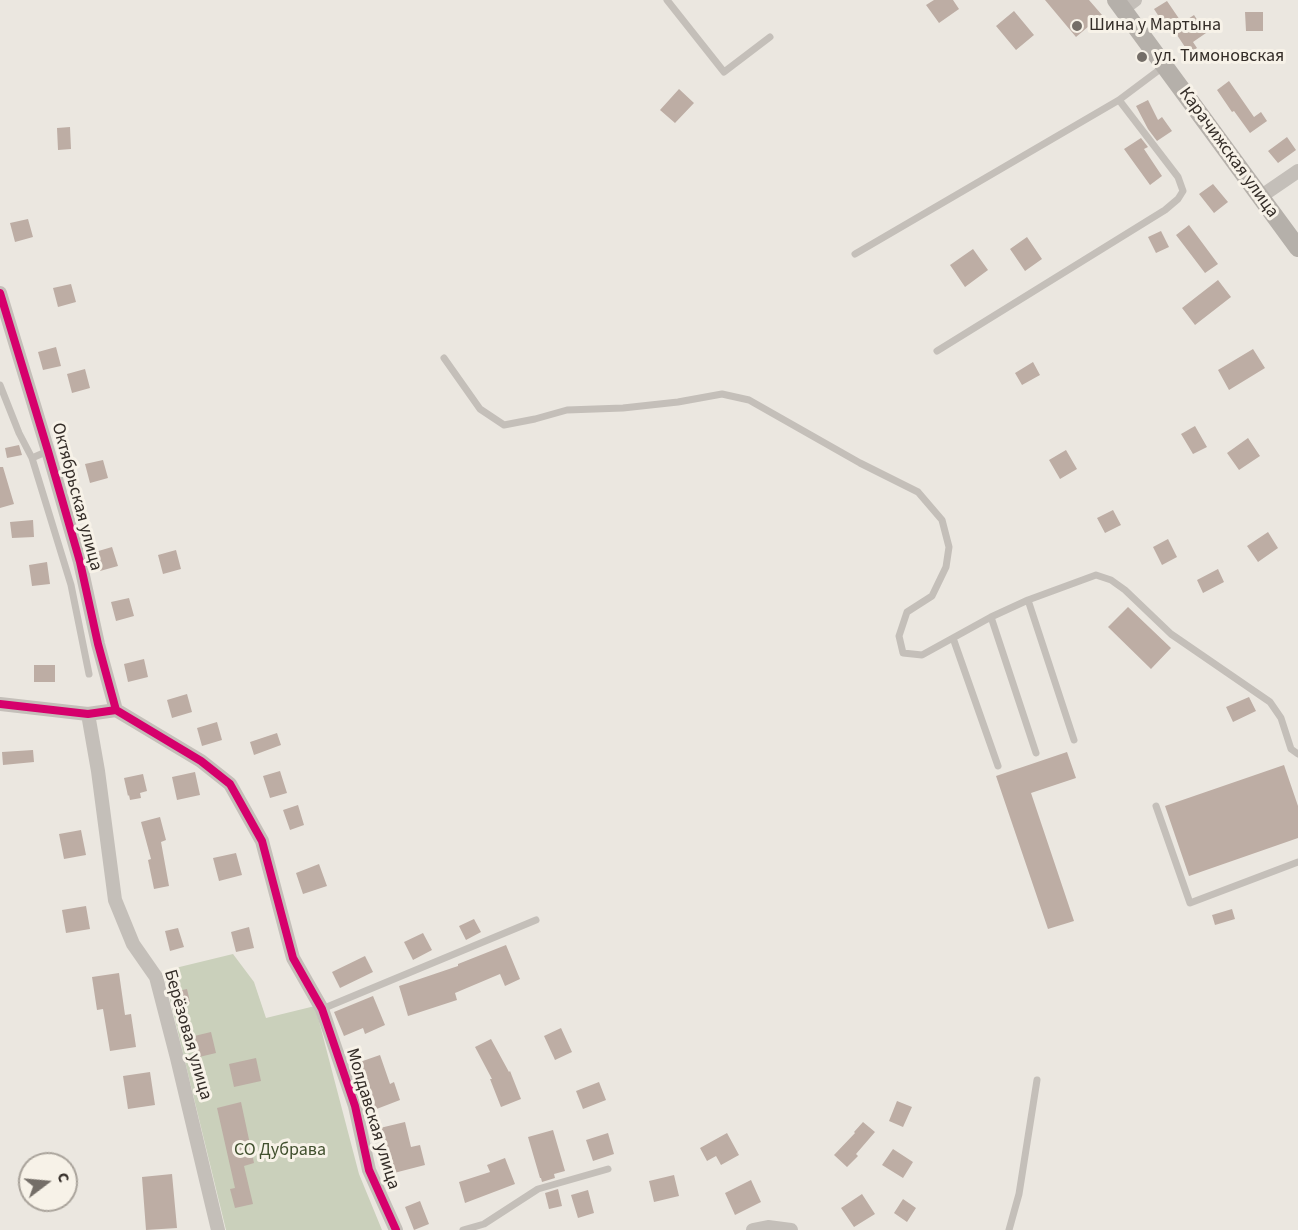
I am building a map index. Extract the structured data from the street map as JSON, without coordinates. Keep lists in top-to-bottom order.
{
  "streets": {
    "main road": ["Карачижская улица"],
    "street": ["Октябрьская улица", "Берёзовая улица", "Молдавская улица"]
  },
  "crossings": [
    ["Октябрьская улица", "Молдавская улица"]
  ],
  "parks": ["СО Дубрава"],
  "places": ["Шина у Мартына", "ул. Тимоновская"],
  "north": "right"
}
